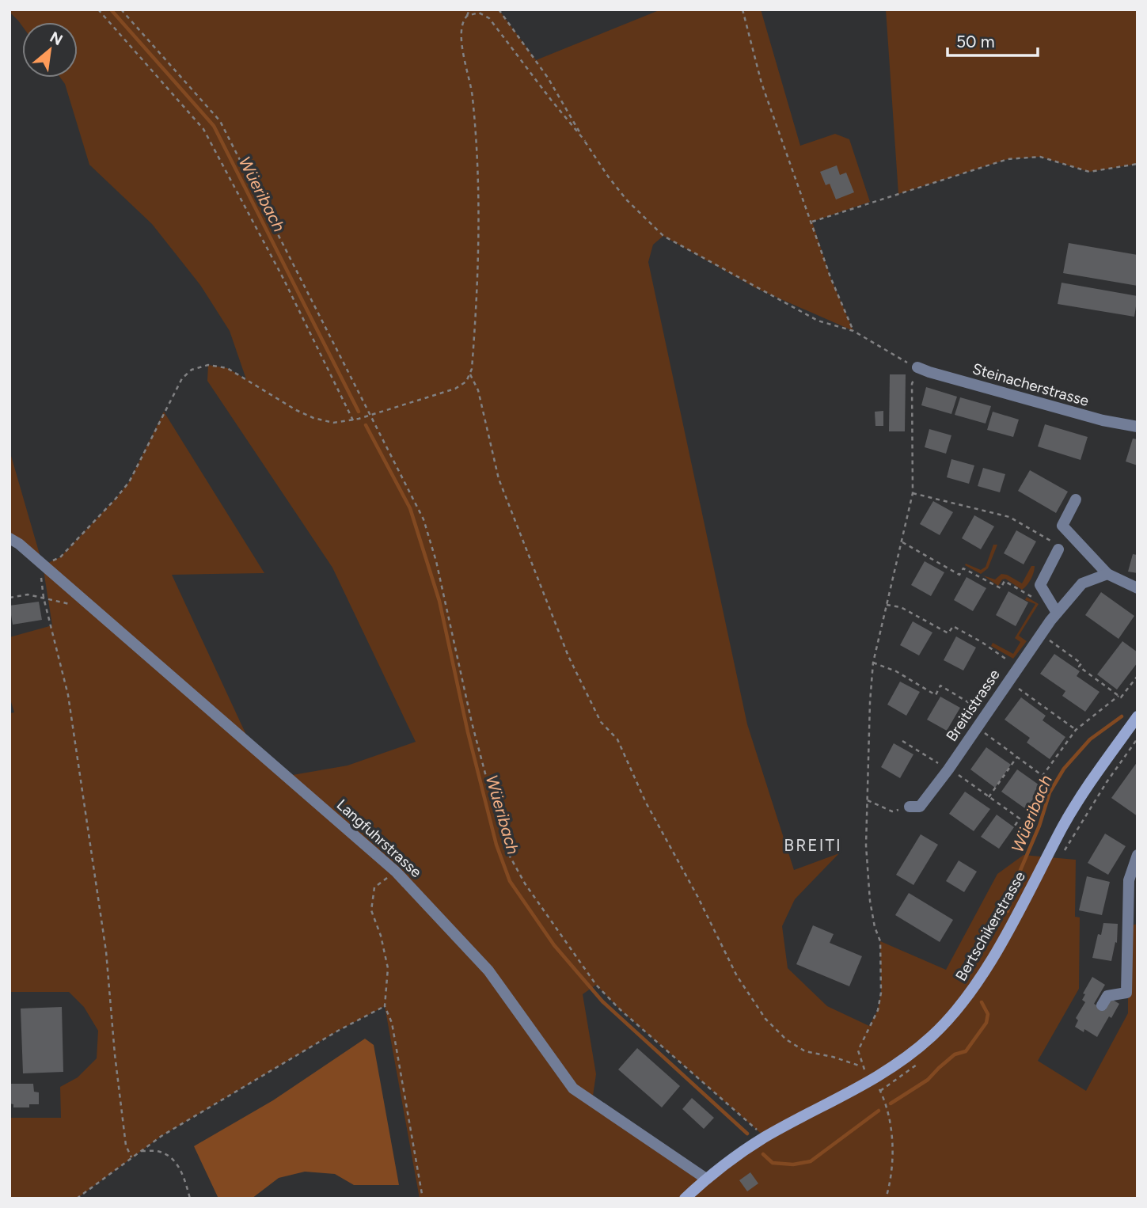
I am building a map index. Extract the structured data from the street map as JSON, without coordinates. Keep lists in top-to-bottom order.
{
  "streets": {
    "street": [
      "Steinacherstrasse",
      "Breitistrasse",
      "Langfuhrstrasse",
      "Bertschikerstrasse"
    ]
  },
  "crossings": [
    ["Langfuhrstrasse", "Bertschikerstrasse"]
  ],
  "districts": ["BREITI"],
  "water": ["Wüeribach"],
  "scale_bar": "50 m",
  "north": "top right"
}
